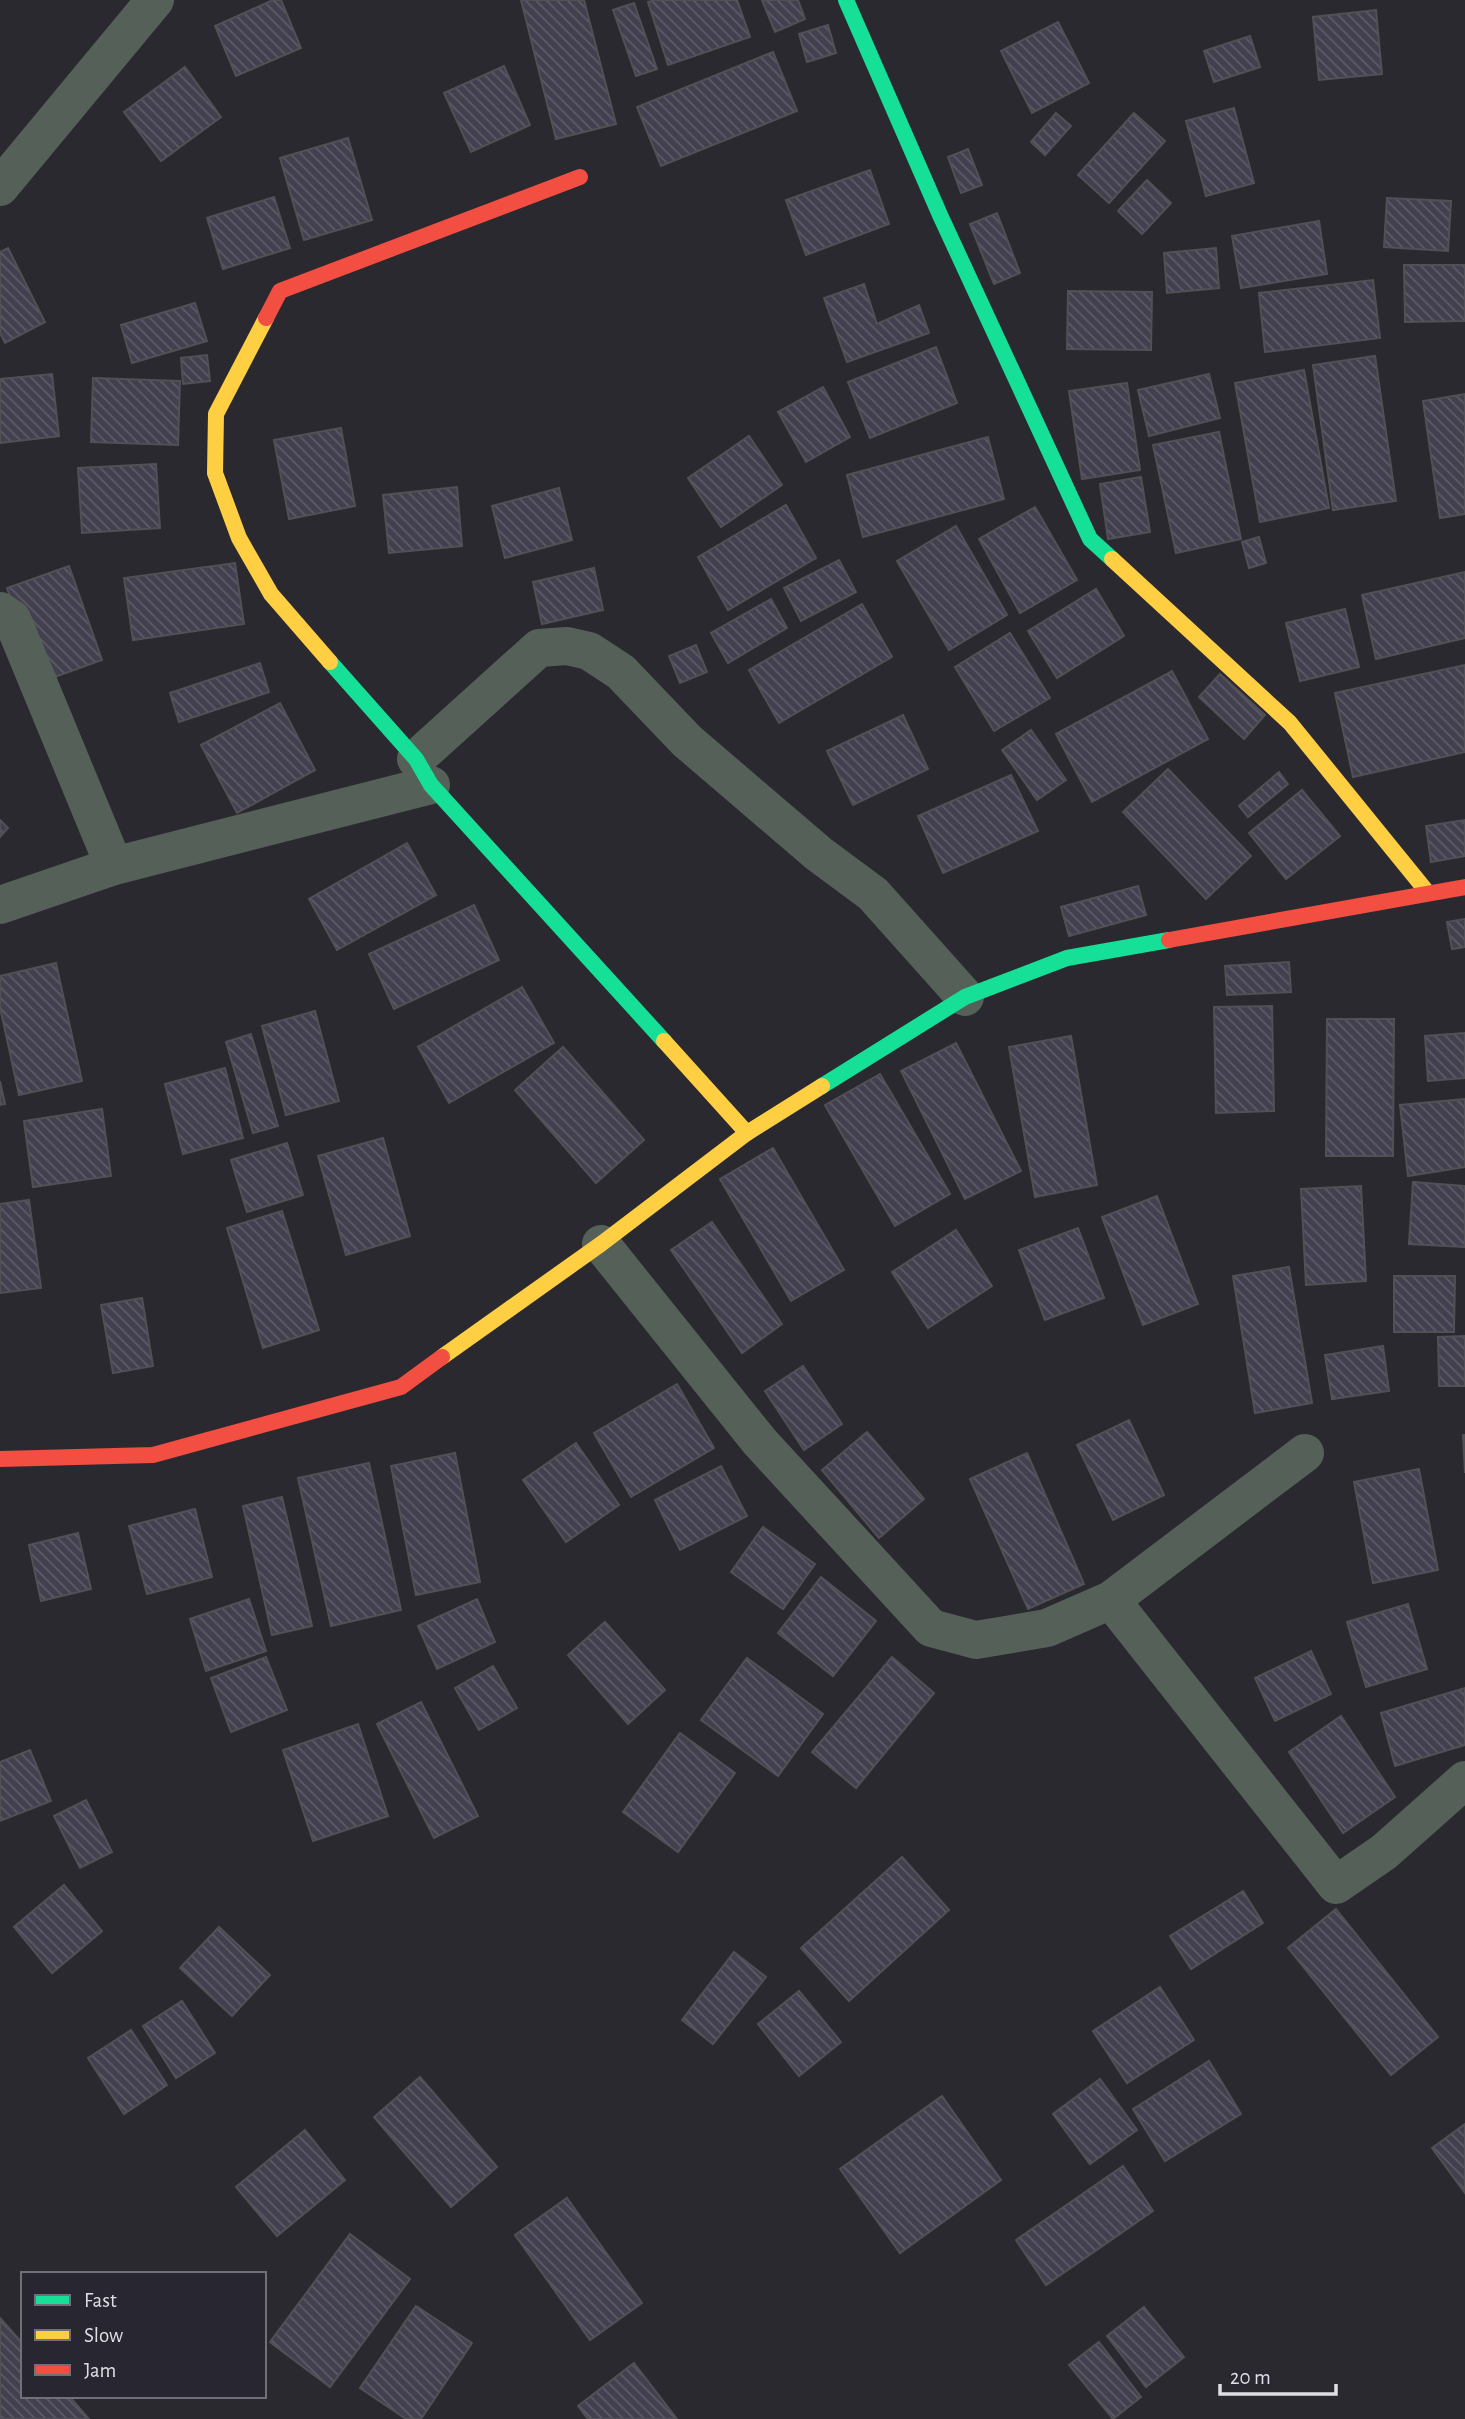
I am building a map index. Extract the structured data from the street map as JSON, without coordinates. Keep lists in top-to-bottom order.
{
  "legend": ["Fast", "Slow", "Jam"],
  "scale_bar": "20 m"
}
